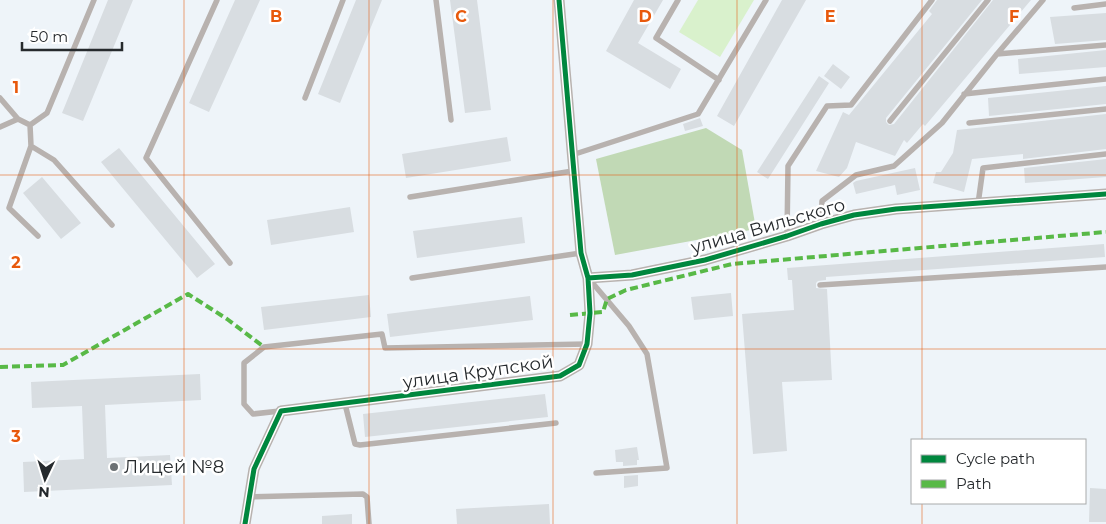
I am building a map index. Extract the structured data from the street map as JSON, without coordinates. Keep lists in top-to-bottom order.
{
  "streets": {
    "street": ["улица Вильского", "улица Крупской"]
  },
  "crossings": [
    ["улица Вильского", "улица Крупской"]
  ],
  "places": ["Лицей №8"],
  "legend": ["Cycle path", "Path"],
  "scale_bar": "50 m",
  "north": "bottom",
  "grid": {
    "columns": [
      "B",
      "C",
      "D",
      "E",
      "F"
    ],
    "rows": ["1", "2", "3"]
  }
}
